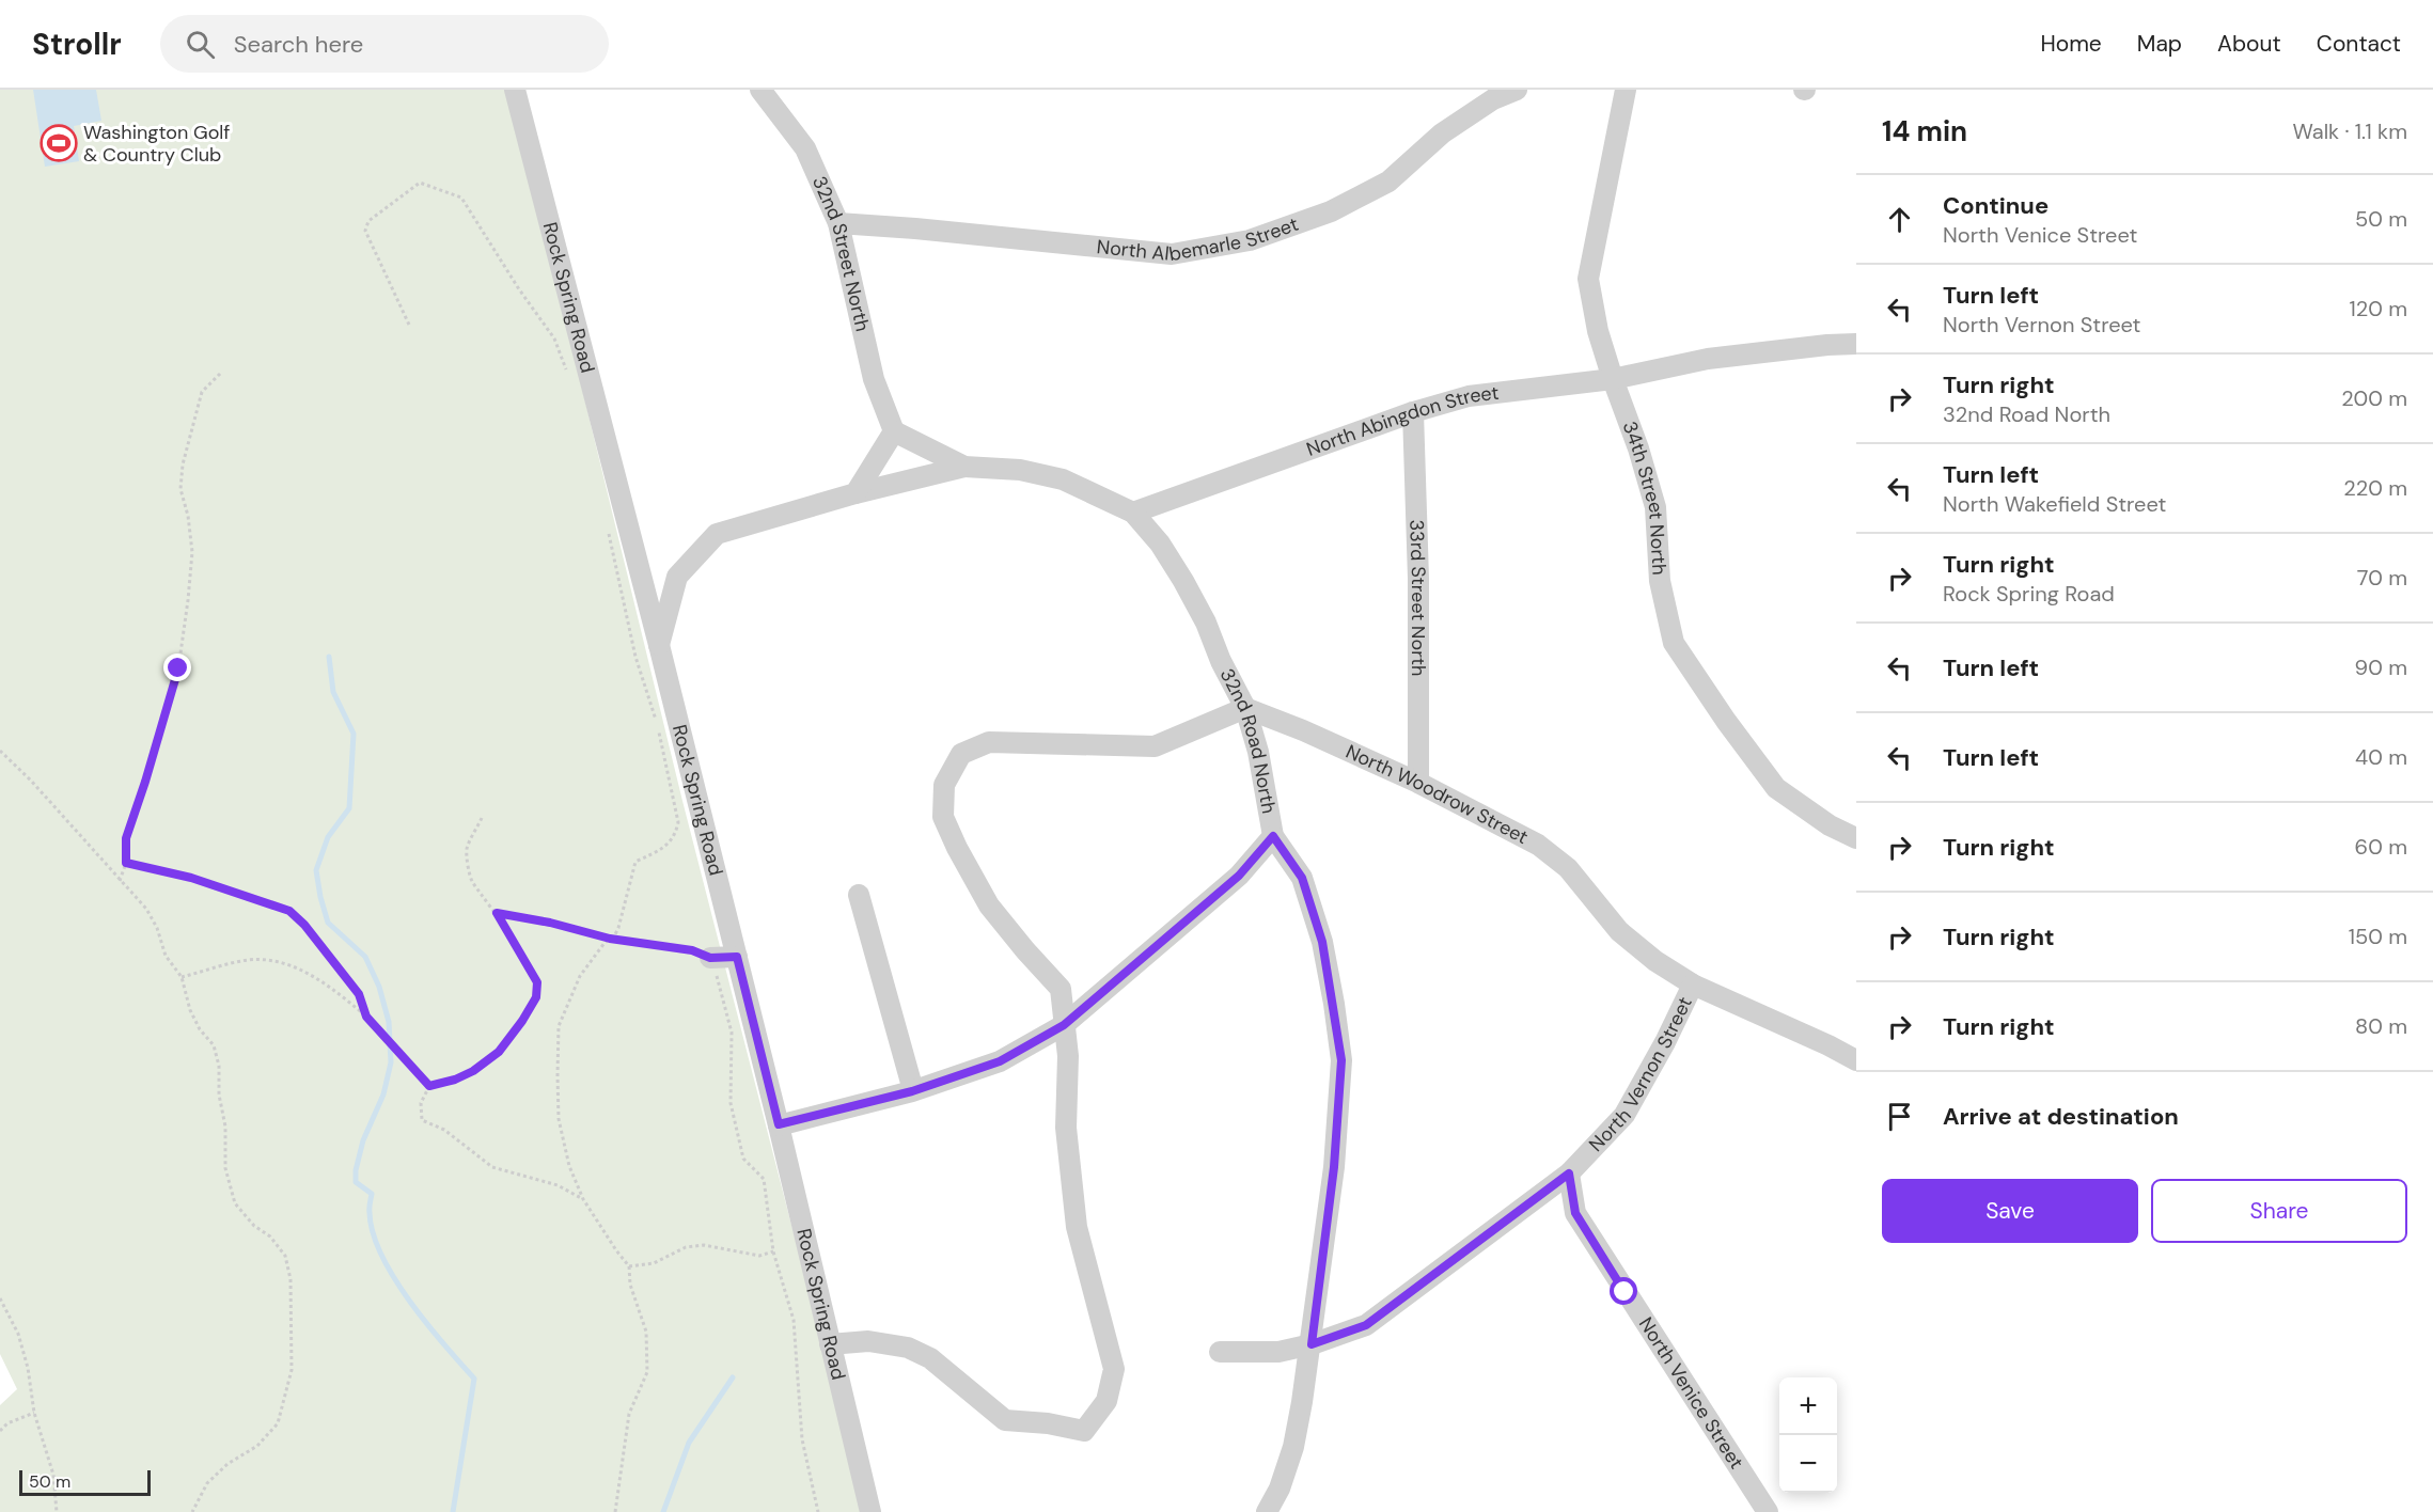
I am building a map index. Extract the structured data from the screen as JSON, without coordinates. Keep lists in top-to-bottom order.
{
  "streets": {
    "street": [
      "North Albemarle Street",
      "32nd Street North",
      "Rock Spring Road",
      "North Abingdon Street",
      "34th Street North",
      "33rd Street North",
      "32nd Road North",
      "North Woodrow Street",
      "North Vernon Street",
      "North Venice Street"
    ]
  },
  "crossings": [
    ["North Albemarle Street", "32nd Street North"],
    ["North Abingdon Street", "34th Street North"],
    ["North Abingdon Street", "33rd Street North"],
    ["North Abingdon Street", "32nd Road North"],
    ["33rd Street North", "North Woodrow Street"],
    ["32nd Road North", "North Woodrow Street"],
    ["32nd Road North", "North Vernon Street"],
    ["North Woodrow Street", "North Vernon Street"],
    ["North Vernon Street", "North Venice Street"]
  ],
  "places": {
    "sports": ["Washington Golf & Country Club"]
  },
  "scale_bar": "50 m",
  "page": {
    "header": "Strollr",
    "search": "Search here",
    "nav": [
      "Home",
      "Map",
      "About",
      "Contact"
    ],
    "heading": ["14 min", "Walk · 1.1 km"],
    "list": [
      ["Continue", "North Venice Street", "50 m"],
      ["Turn left", "North Vernon Street", "120 m"],
      ["Turn right", "32nd Road North", "200 m"],
      ["Turn left", "North Wakefield Street", "220 m"],
      ["Turn right", "Rock Spring Road", "70 m"],
      ["Turn left", "90 m"],
      ["Turn left", "40 m"],
      ["Turn right", "60 m"],
      ["Turn right", "150 m"],
      ["Turn right", "80 m"],
      "Arrive at destination"
    ],
    "buttons": ["Save", "Share"],
    "map_buttons": ["+", "−"],
    "scale": "50 m"
  }
}
